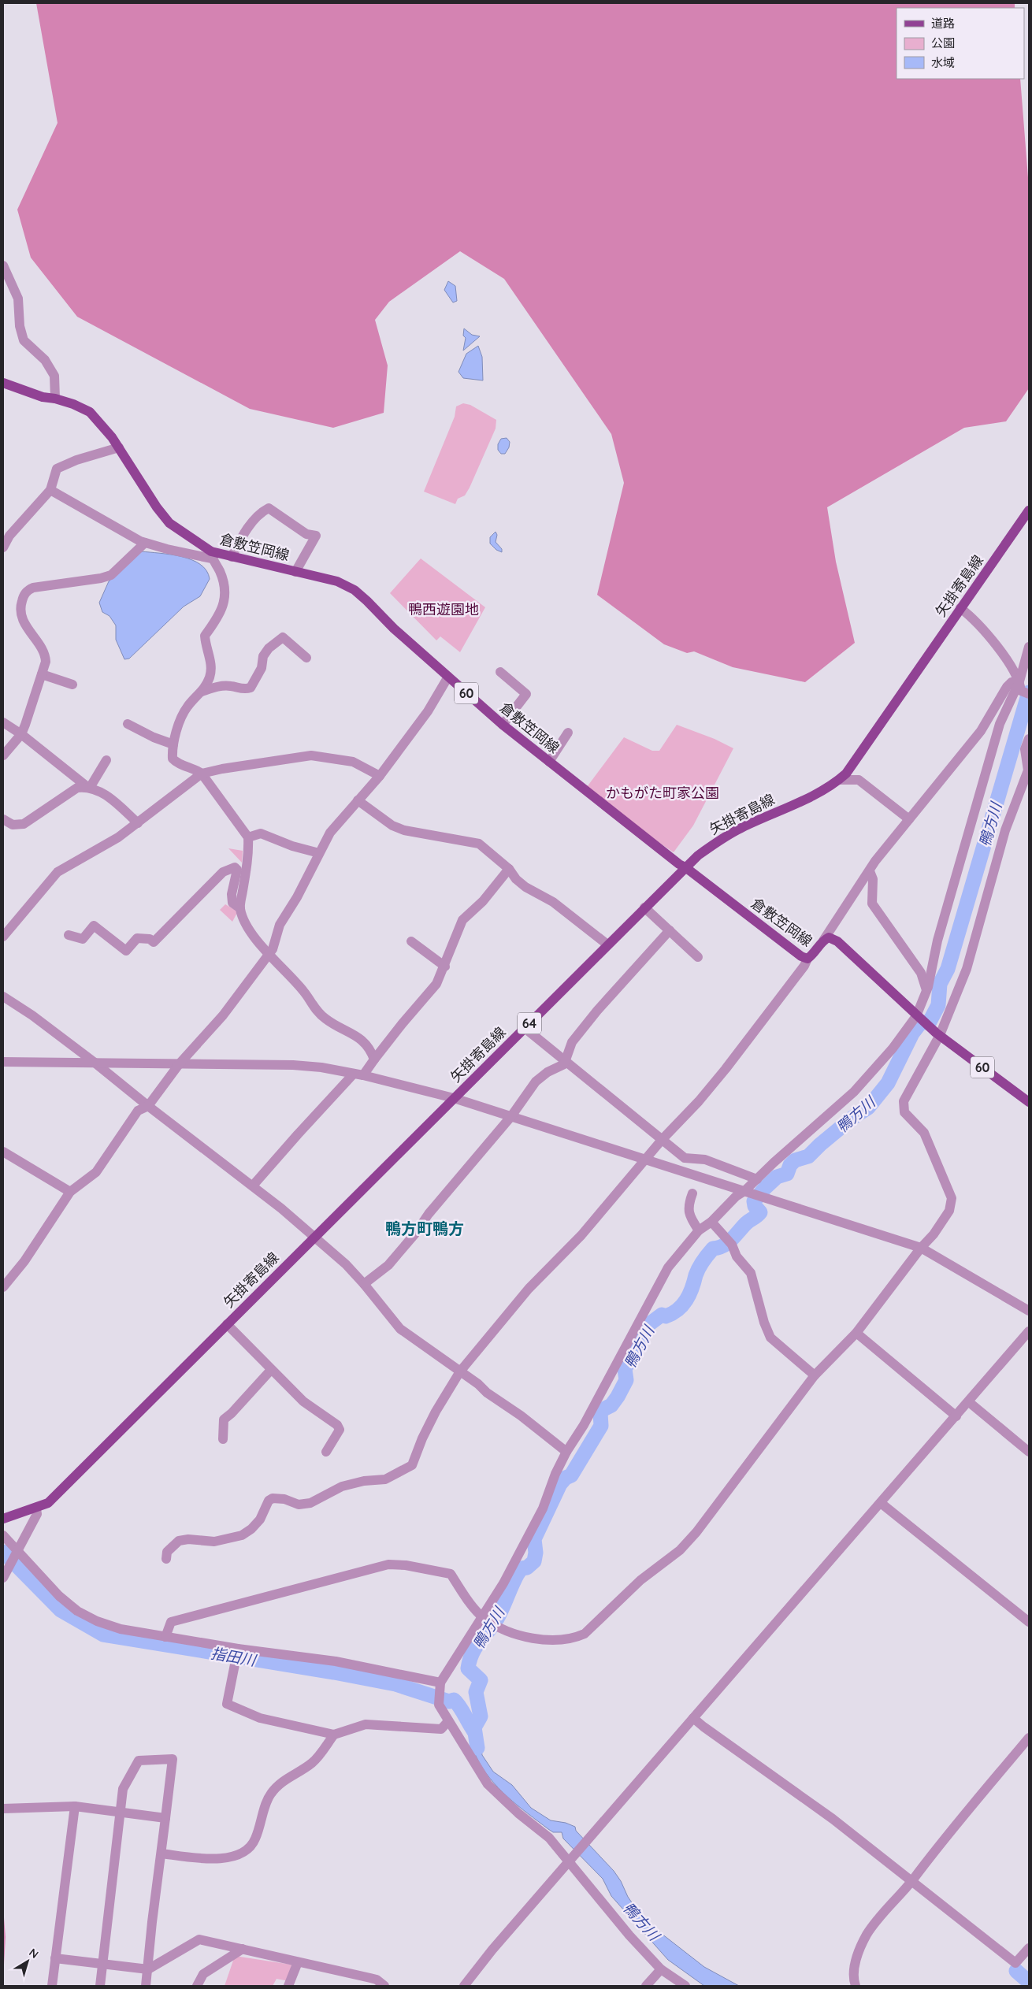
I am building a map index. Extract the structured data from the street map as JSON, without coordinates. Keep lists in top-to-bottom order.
{
  "streets": {
    "main road": [
      "倉敷笠岡線",
      "矢掛寄島線",
      "60",
      "64"
    ]
  },
  "crossings": [
    ["倉敷笠岡線", "矢掛寄島線"]
  ],
  "districts": ["鴨方町鴨方"],
  "water": ["鴨方川", "指田川"],
  "parks": ["鴨西遊園地", "かもがた町家公園"],
  "legend": ["道路", "公園", "水域"],
  "north": "top right"
}
